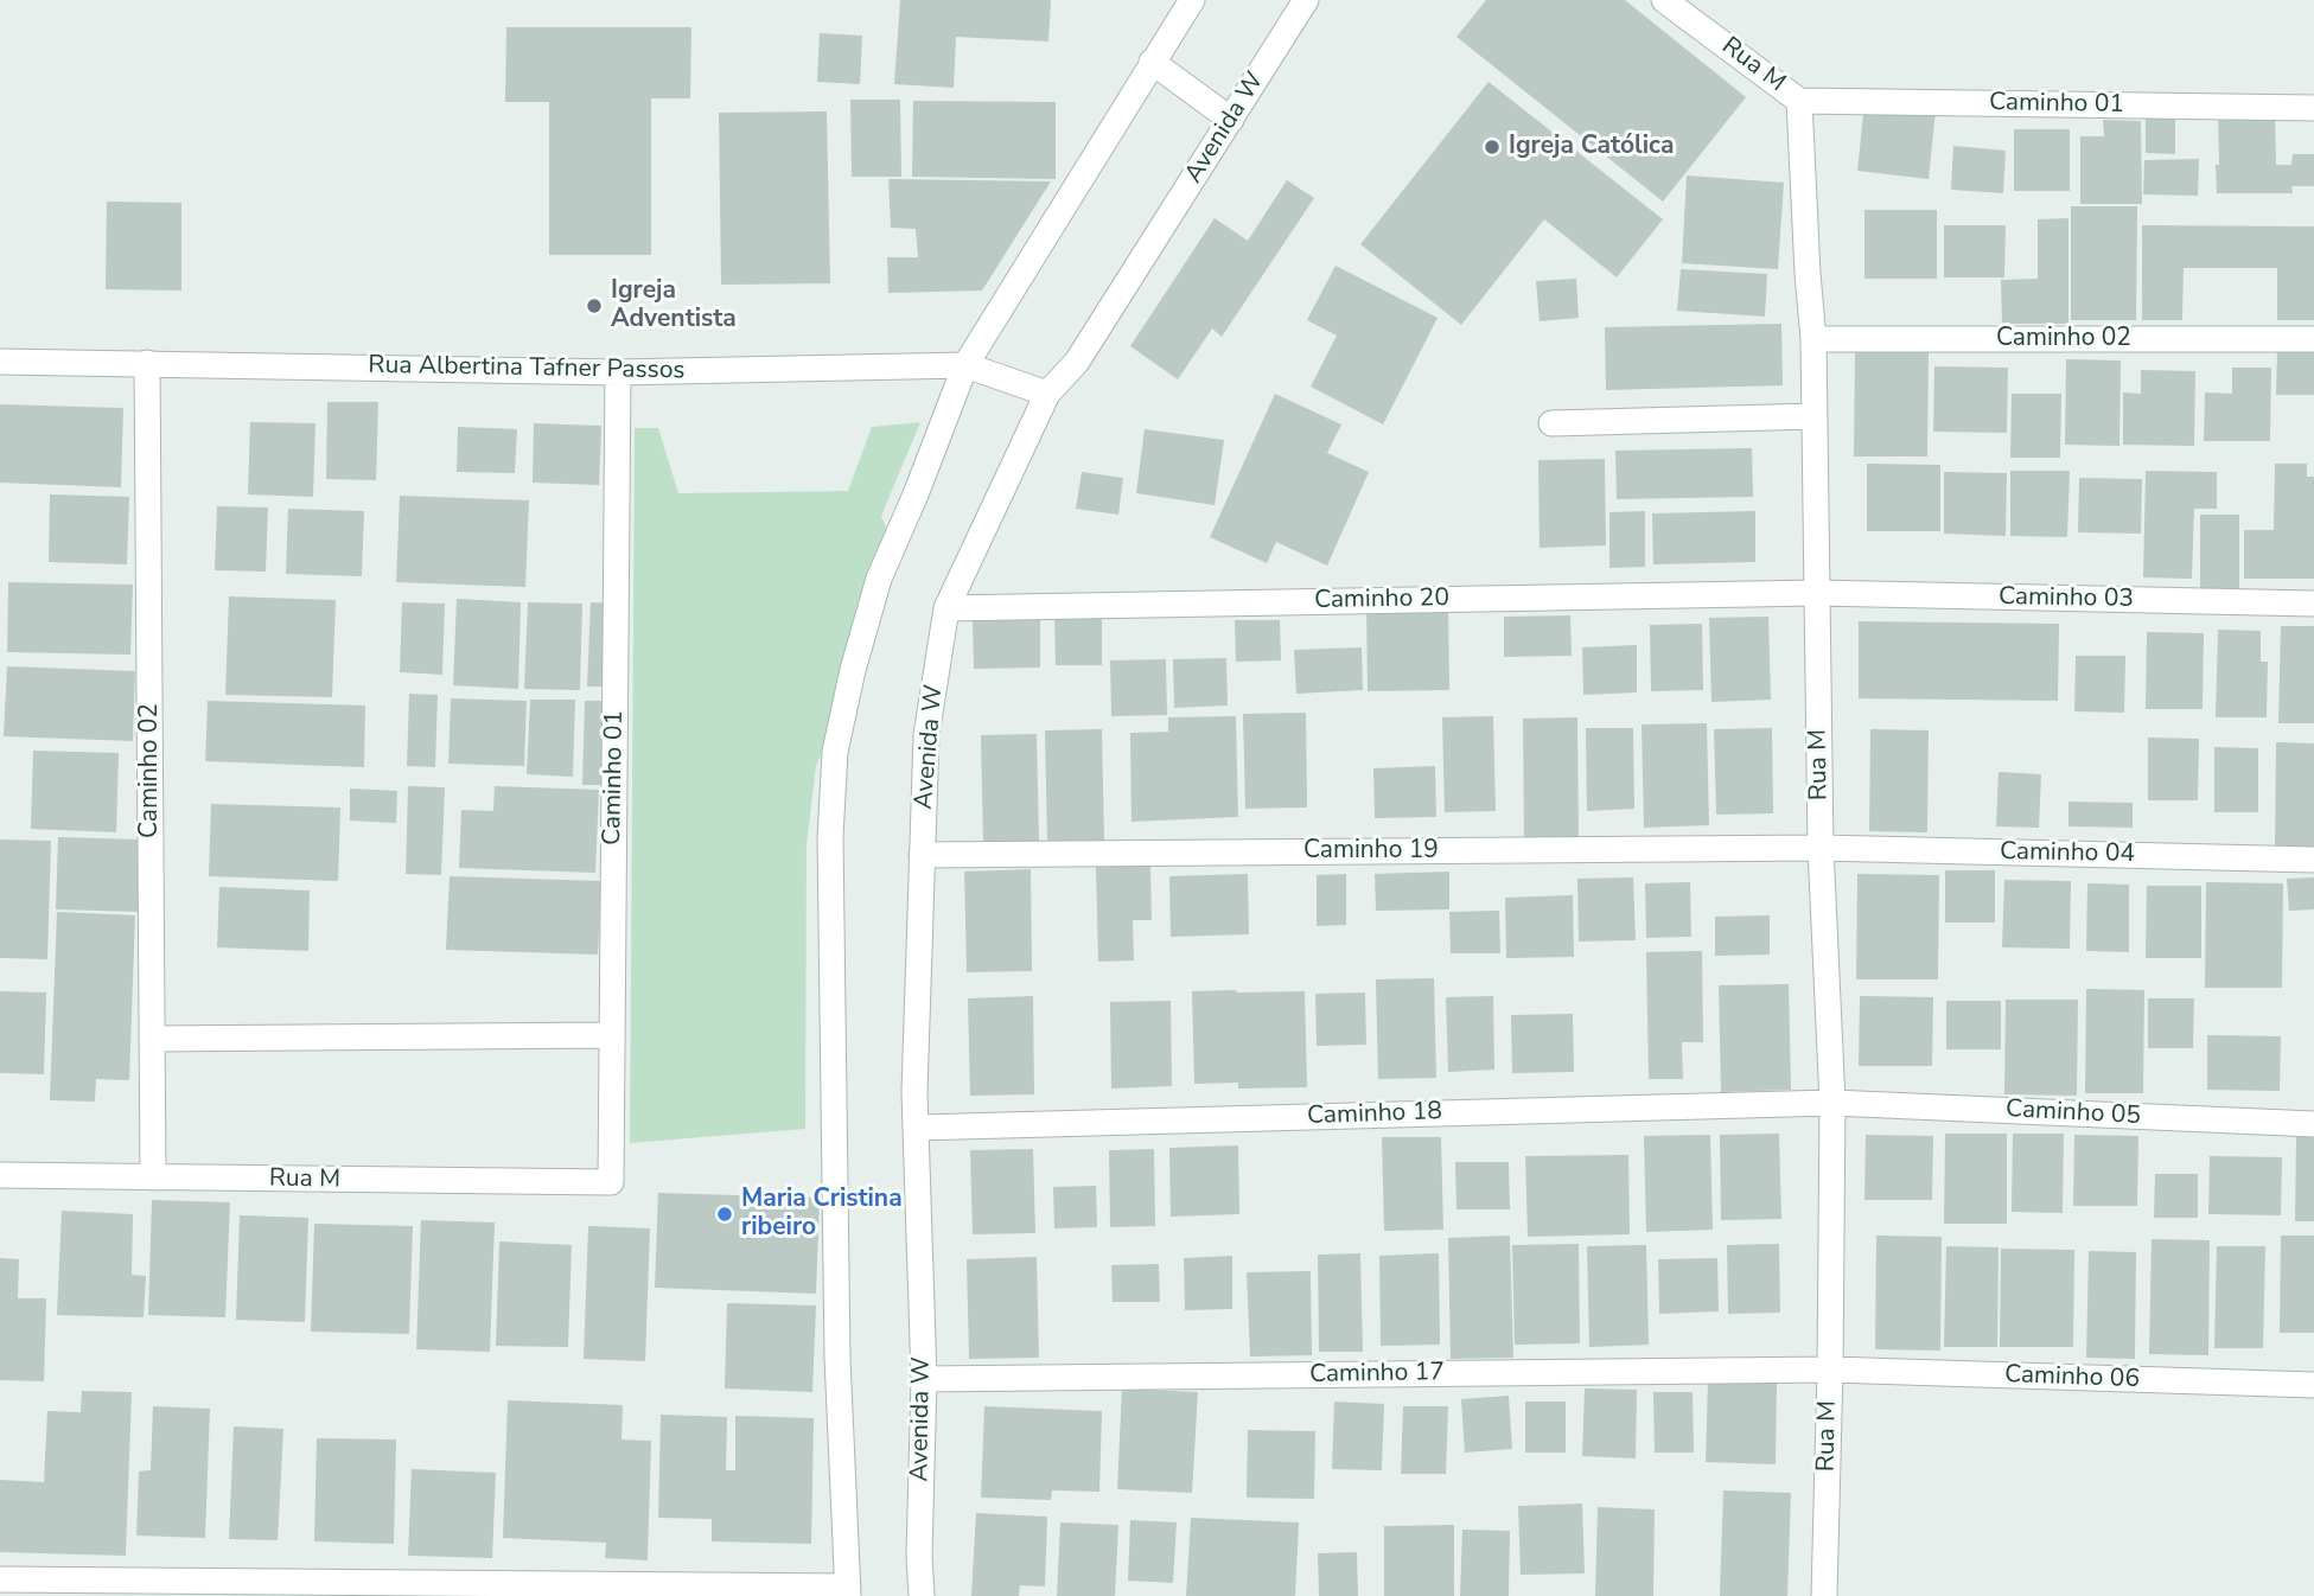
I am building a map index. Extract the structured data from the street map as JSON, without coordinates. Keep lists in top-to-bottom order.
{
  "streets": {
    "street": [
      "Rua M",
      "Caminho 01",
      "Avenida W",
      "Caminho 02",
      "Rua Albertina Tafner Passos",
      "Caminho 03",
      "Caminho 20",
      "Caminho 19",
      "Caminho 04",
      "Caminho 05",
      "Caminho 18",
      "Caminho 17",
      "Caminho 06"
    ]
  },
  "crossings": [
    ["Rua M", "Caminho 01"],
    ["Rua M", "Caminho 02"],
    ["Rua M", "Caminho 03"],
    ["Rua M", "Caminho 20"],
    ["Rua M", "Caminho 19"],
    ["Rua M", "Caminho 04"],
    ["Rua M", "Caminho 05"],
    ["Rua M", "Caminho 18"],
    ["Rua M", "Caminho 17"],
    ["Rua M", "Caminho 06"],
    ["Caminho 01", "Rua Albertina Tafner Passos"],
    ["Avenida W", "Rua Albertina Tafner Passos"],
    ["Avenida W", "Caminho 20"],
    ["Avenida W", "Caminho 19"],
    ["Avenida W", "Caminho 18"],
    ["Avenida W", "Caminho 17"],
    ["Caminho 02", "Rua Albertina Tafner Passos"],
    ["Caminho 03", "Caminho 20"],
    ["Caminho 19", "Caminho 04"],
    ["Caminho 05", "Caminho 18"],
    ["Caminho 17", "Caminho 06"]
  ],
  "places": ["Igreja Católica", "Igreja Adventista", "Maria Cristina ribeiro"]
}
